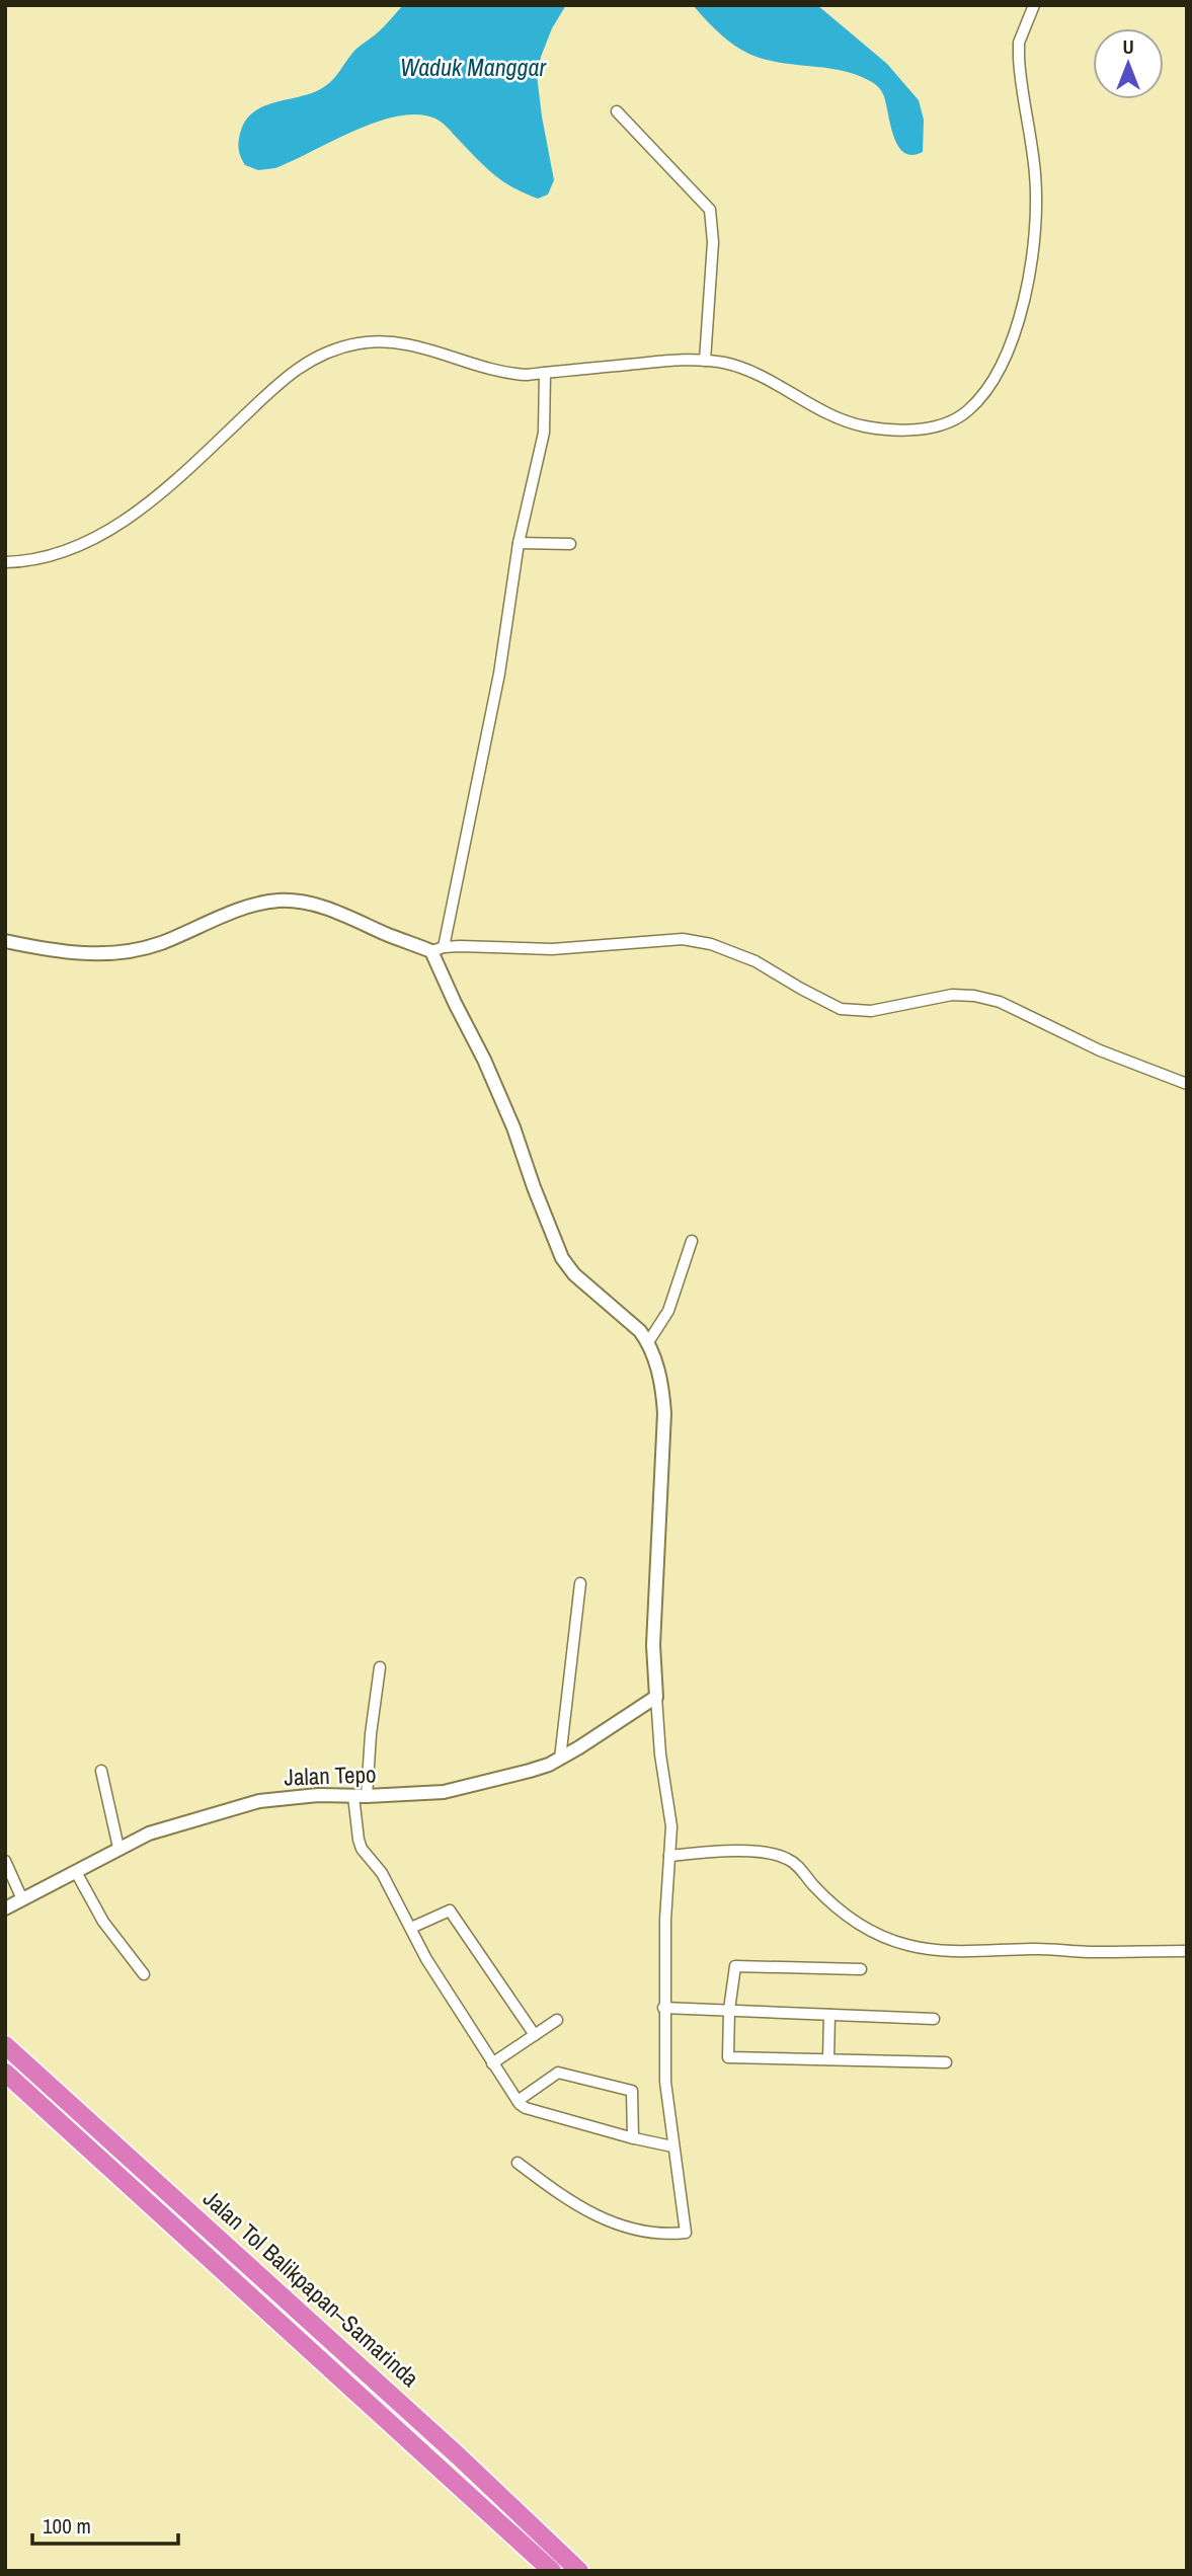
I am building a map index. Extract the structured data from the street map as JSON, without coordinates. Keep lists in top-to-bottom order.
{
  "streets": {
    "highway": ["Jalan Tol Balikpapan–Samarinda"],
    "street": ["Jalan Tepo"]
  },
  "water": ["Waduk Manggar"],
  "scale_bar": "100 m",
  "north": "top"
}
